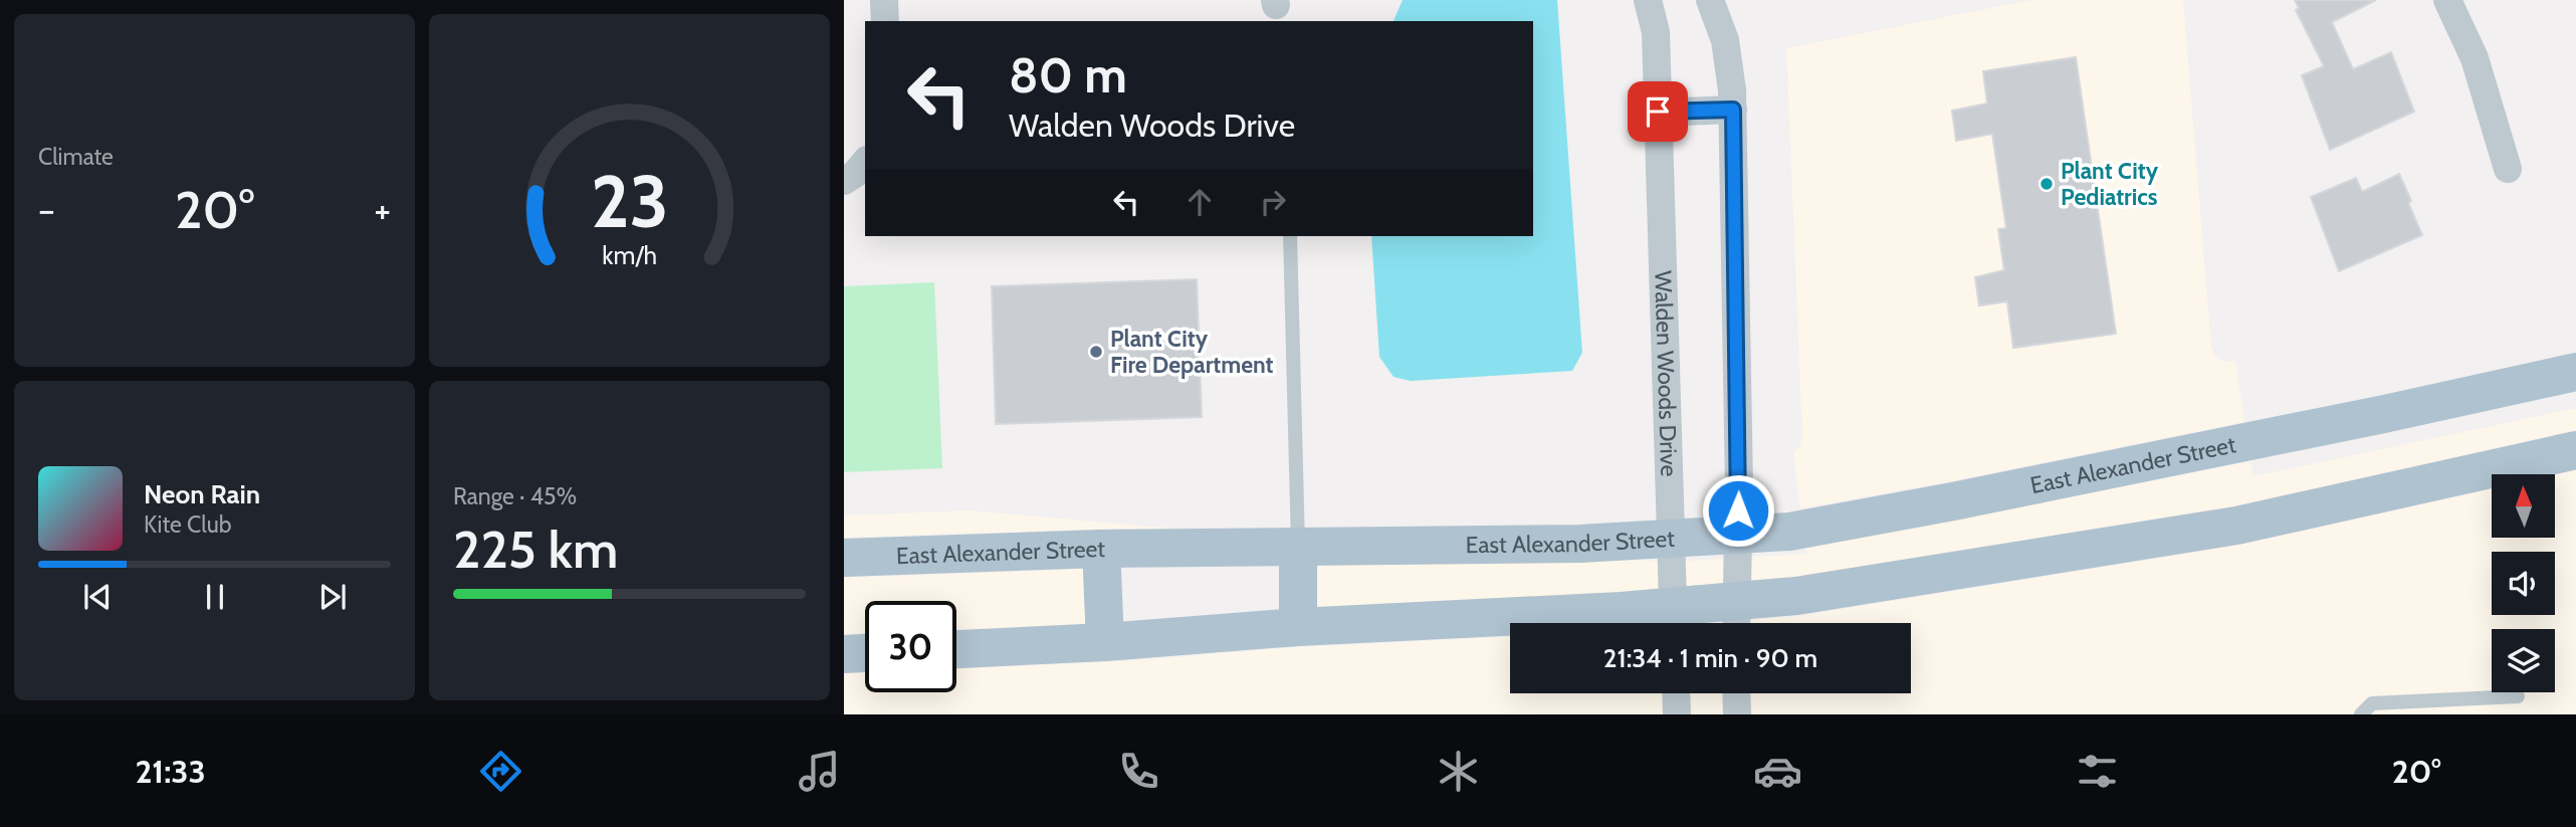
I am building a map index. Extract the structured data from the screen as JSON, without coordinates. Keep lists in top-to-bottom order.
{
  "streets": {
    "main road": ["East Alexander Street"],
    "street": ["Walden Woods Drive"]
  },
  "crossings": [
    ["Walden Woods Drive", "East Alexander Street"]
  ],
  "places": ["Plant City Pediatrics", "Plant City Fire Department"],
  "north": "top",
  "page": {
    "tile": [
      "Climate",
      ["Range · 45%", "225 km"]
    ],
    "turn": ["80 m", "Walden Woods Drive"],
    "heat": ["−", "20°", "+"],
    "song": ["Neon Rain", "Kite Club"],
    "limit": "30",
    "trip": "21:34 · 1 min · 90 m",
    "tabs": ["21:33", "20°"],
    "gauge": ["23", "km/h"]
  }
}
